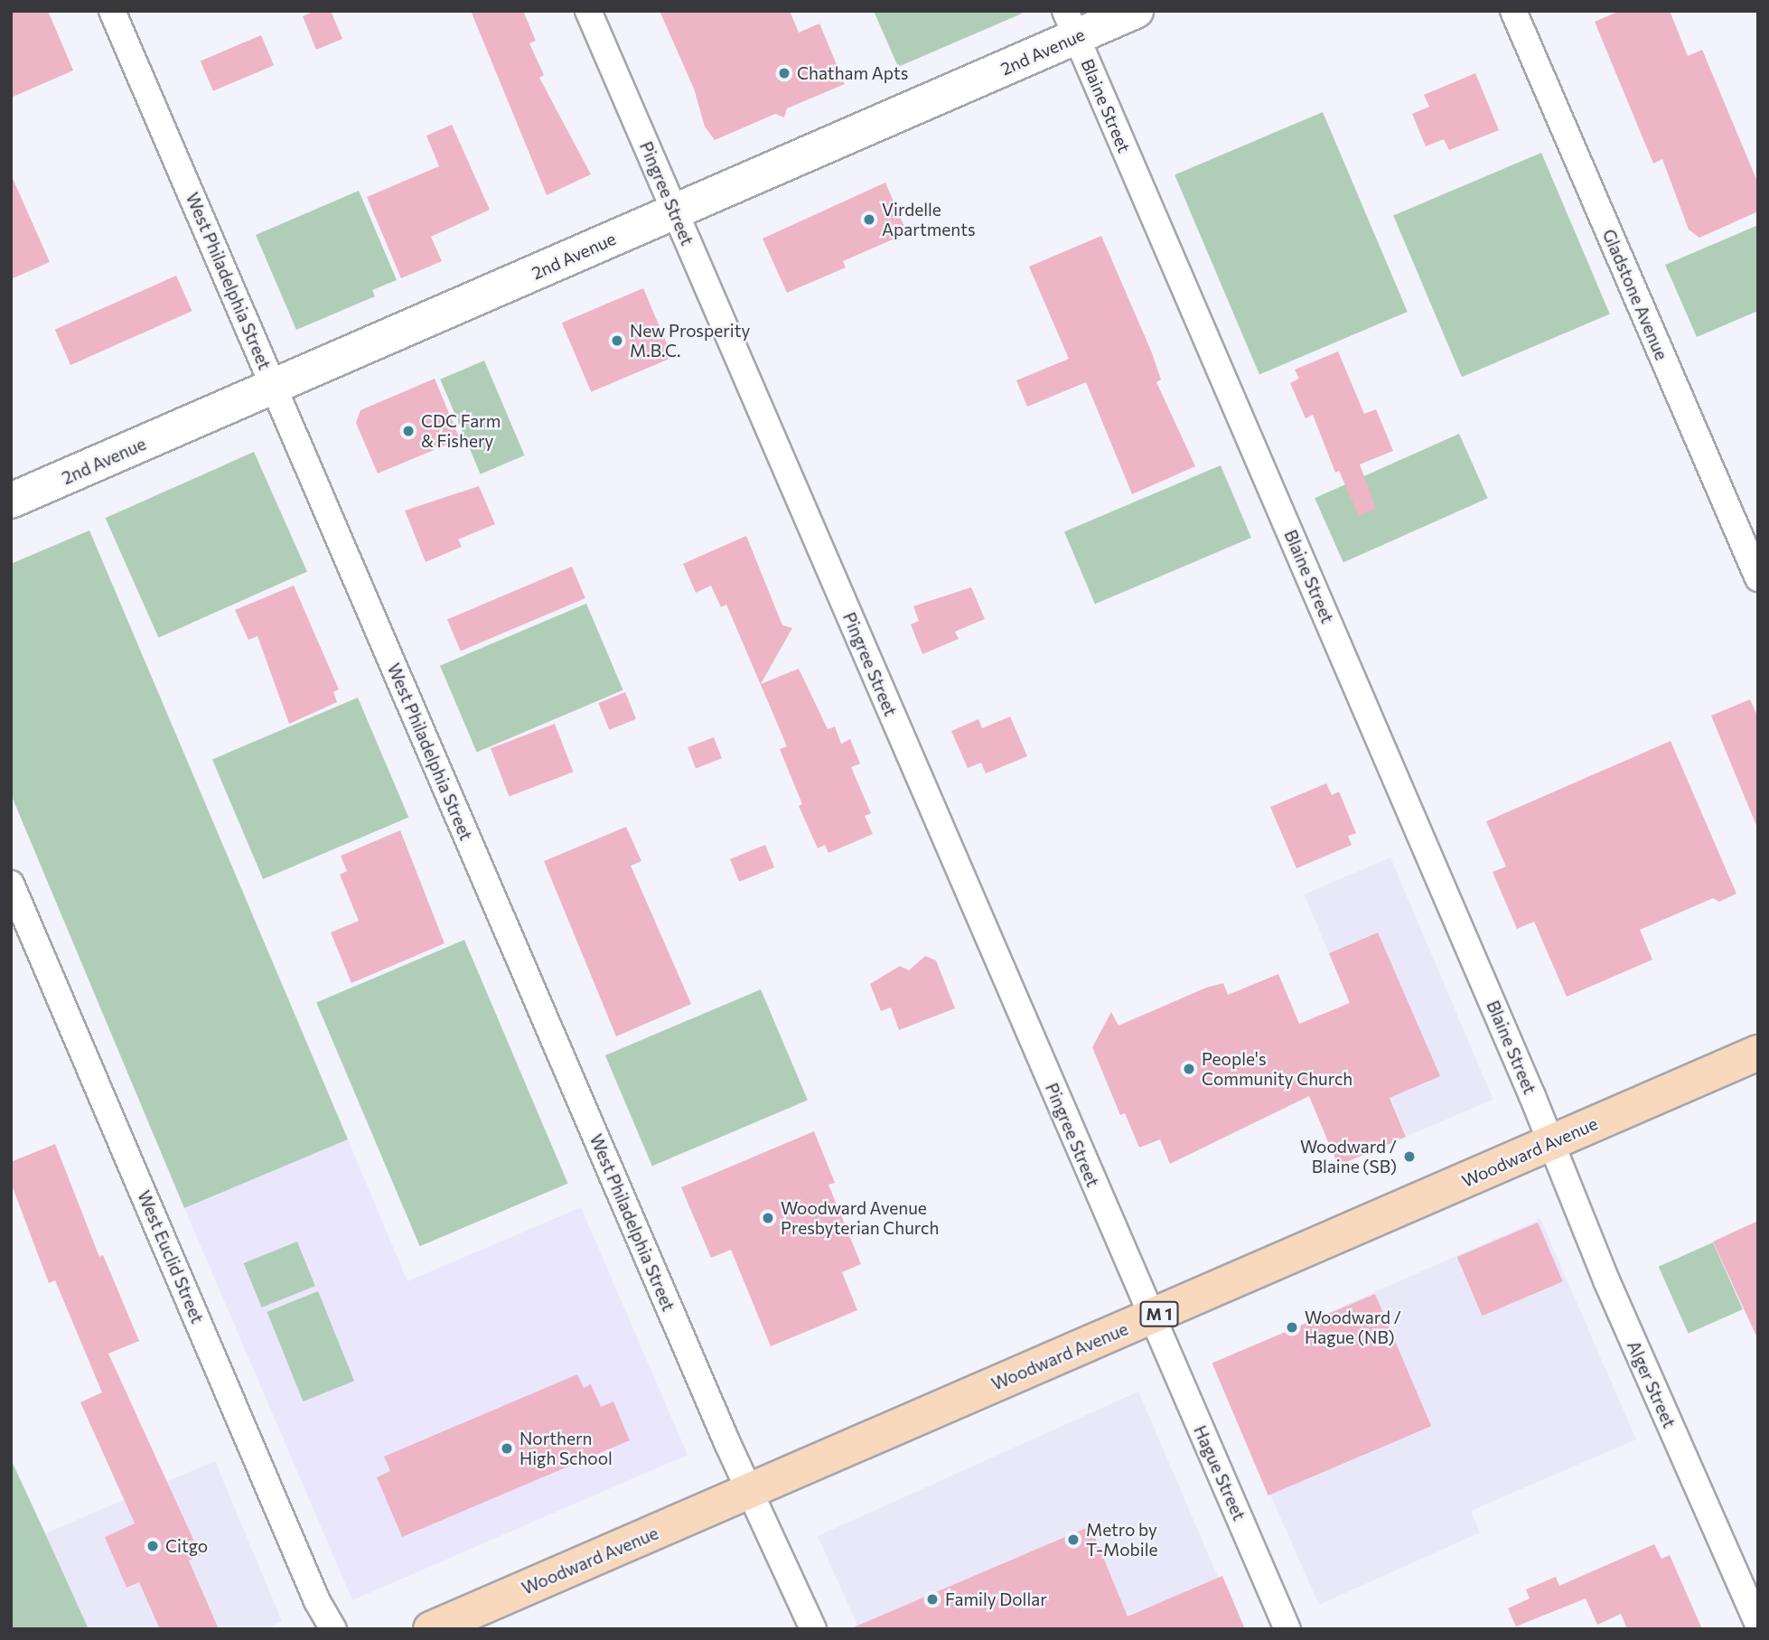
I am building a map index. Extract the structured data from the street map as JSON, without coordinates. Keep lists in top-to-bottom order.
{
  "streets": {
    "main road": ["Woodward Avenue", "M 1"],
    "street": [
      "2nd Avenue",
      "Blaine Street",
      "Pingree Street",
      "West Philadelphia Street",
      "Gladstone Avenue",
      "West Euclid Street",
      "Alger Street",
      "Hague Street"
    ]
  },
  "crossings": [
    ["2nd Avenue", "Blaine Street"],
    ["2nd Avenue", "Pingree Street"],
    ["2nd Avenue", "West Philadelphia Street"],
    ["Blaine Street", "Woodward Avenue"],
    ["Blaine Street", "Alger Street"],
    ["Pingree Street", "Woodward Avenue"],
    ["Pingree Street", "Hague Street"],
    ["West Philadelphia Street", "Woodward Avenue"],
    ["Woodward Avenue", "Alger Street"],
    ["Woodward Avenue", "Hague Street"]
  ],
  "places": [
    "Chatham Apts",
    "Virdelle Apartments",
    "New Prosperity M.B.C.",
    "CDC Farm & Fishery",
    "People's Community Church",
    "Woodward / Blaine (SB)",
    "Woodward Avenue Presbyterian Church",
    "Woodward / Hague (NB)",
    "Northern High School",
    "Metro by T-Mobile",
    "Citgo",
    "Family Dollar"
  ]
}
